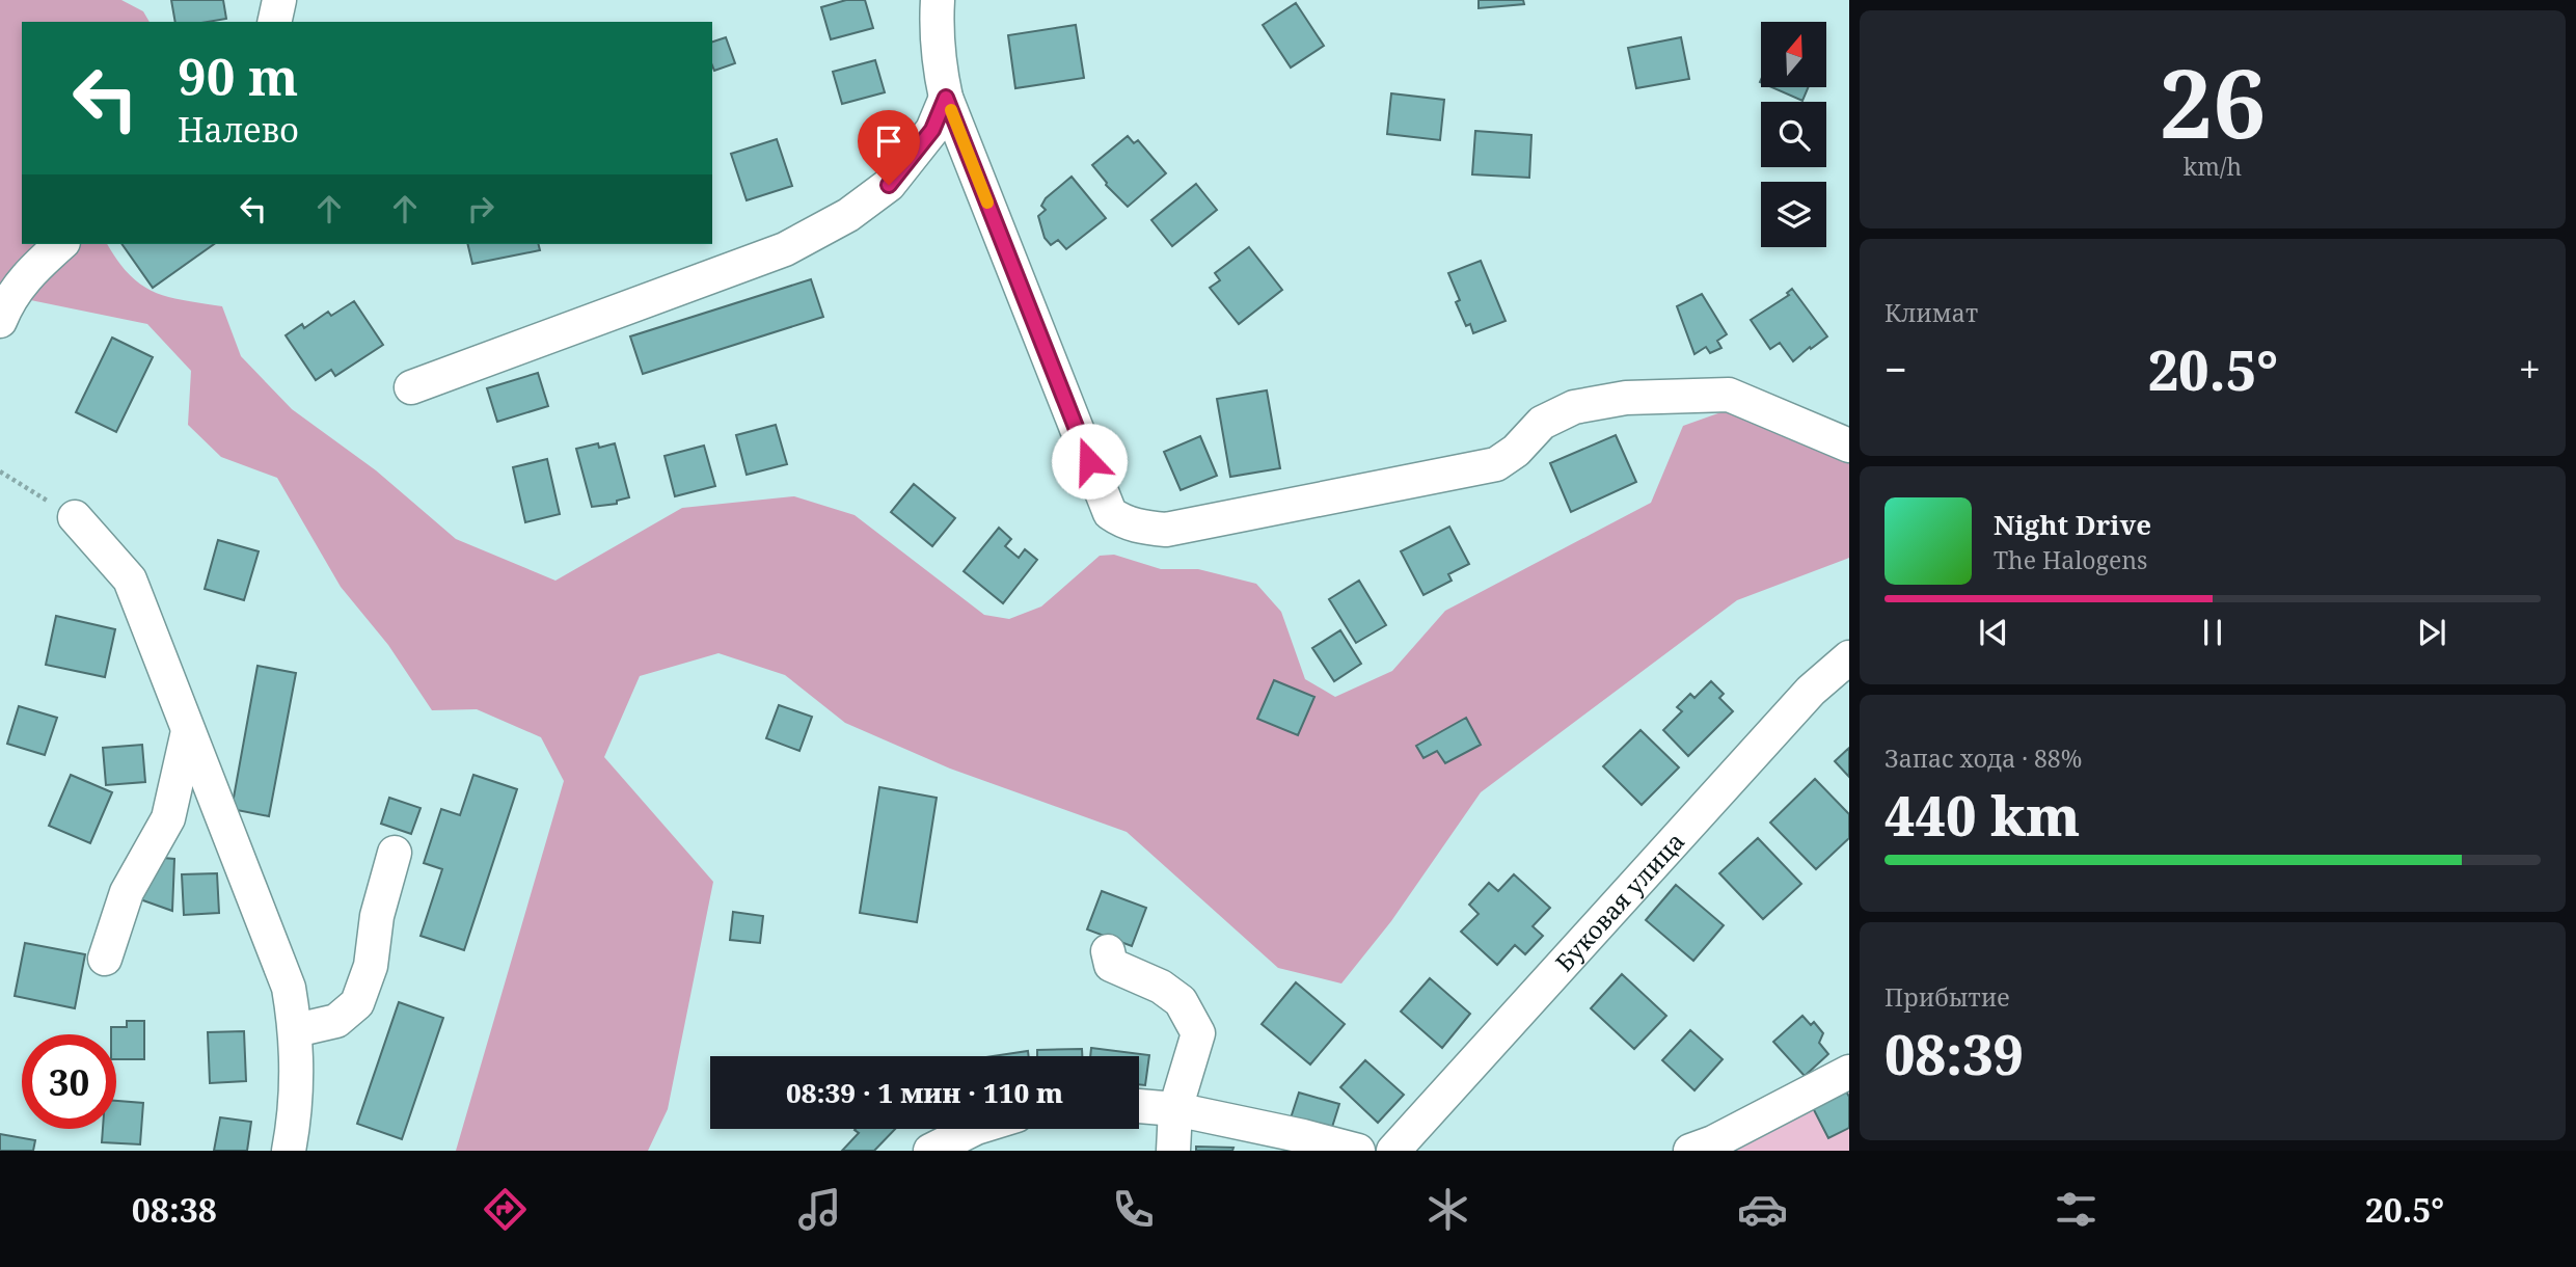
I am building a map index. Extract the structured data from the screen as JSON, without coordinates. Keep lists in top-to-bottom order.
{
  "streets": {
    "street": ["Буковая улица"]
  },
  "north": "top",
  "page": {
    "tile": [
      ["26", "km/h"],
      "Климат",
      ["Запас хода · 88%", "440 km"],
      ["Прибытие", "08:39"]
    ],
    "turn": ["90 m", "Налево"],
    "heat": ["−", "20.5°", "+"],
    "song": ["Night Drive", "The Halogens"],
    "limit": "30",
    "trip": "08:39 · 1 мин · 110 m",
    "tabs": ["08:38", "20.5°"]
  }
}
